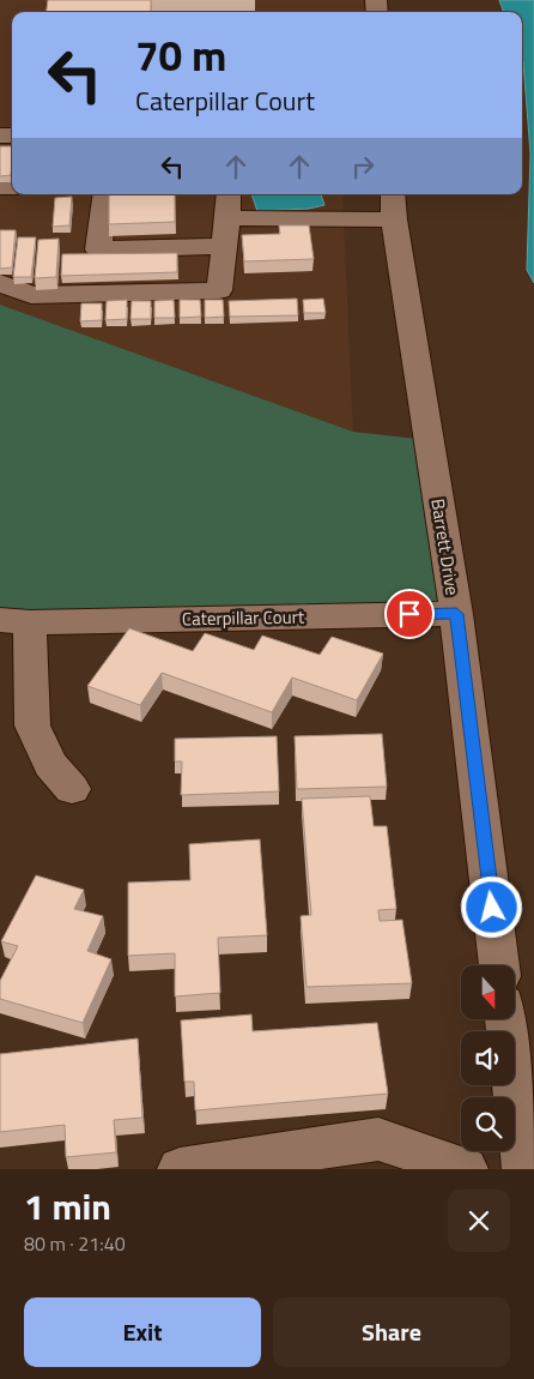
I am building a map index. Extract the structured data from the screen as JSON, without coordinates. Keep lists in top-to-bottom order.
{
  "streets": {
    "street": ["Barrett Drive", "Caterpillar Court"]
  },
  "crossings": [
    ["Barrett Drive", "Caterpillar Court"]
  ],
  "north": "bottom",
  "page": {
    "turn": ["70 m", "Caterpillar Court"],
    "heading": ["1 min", "80 m · 21:40"],
    "buttons": ["Exit", "Share"]
  }
}
